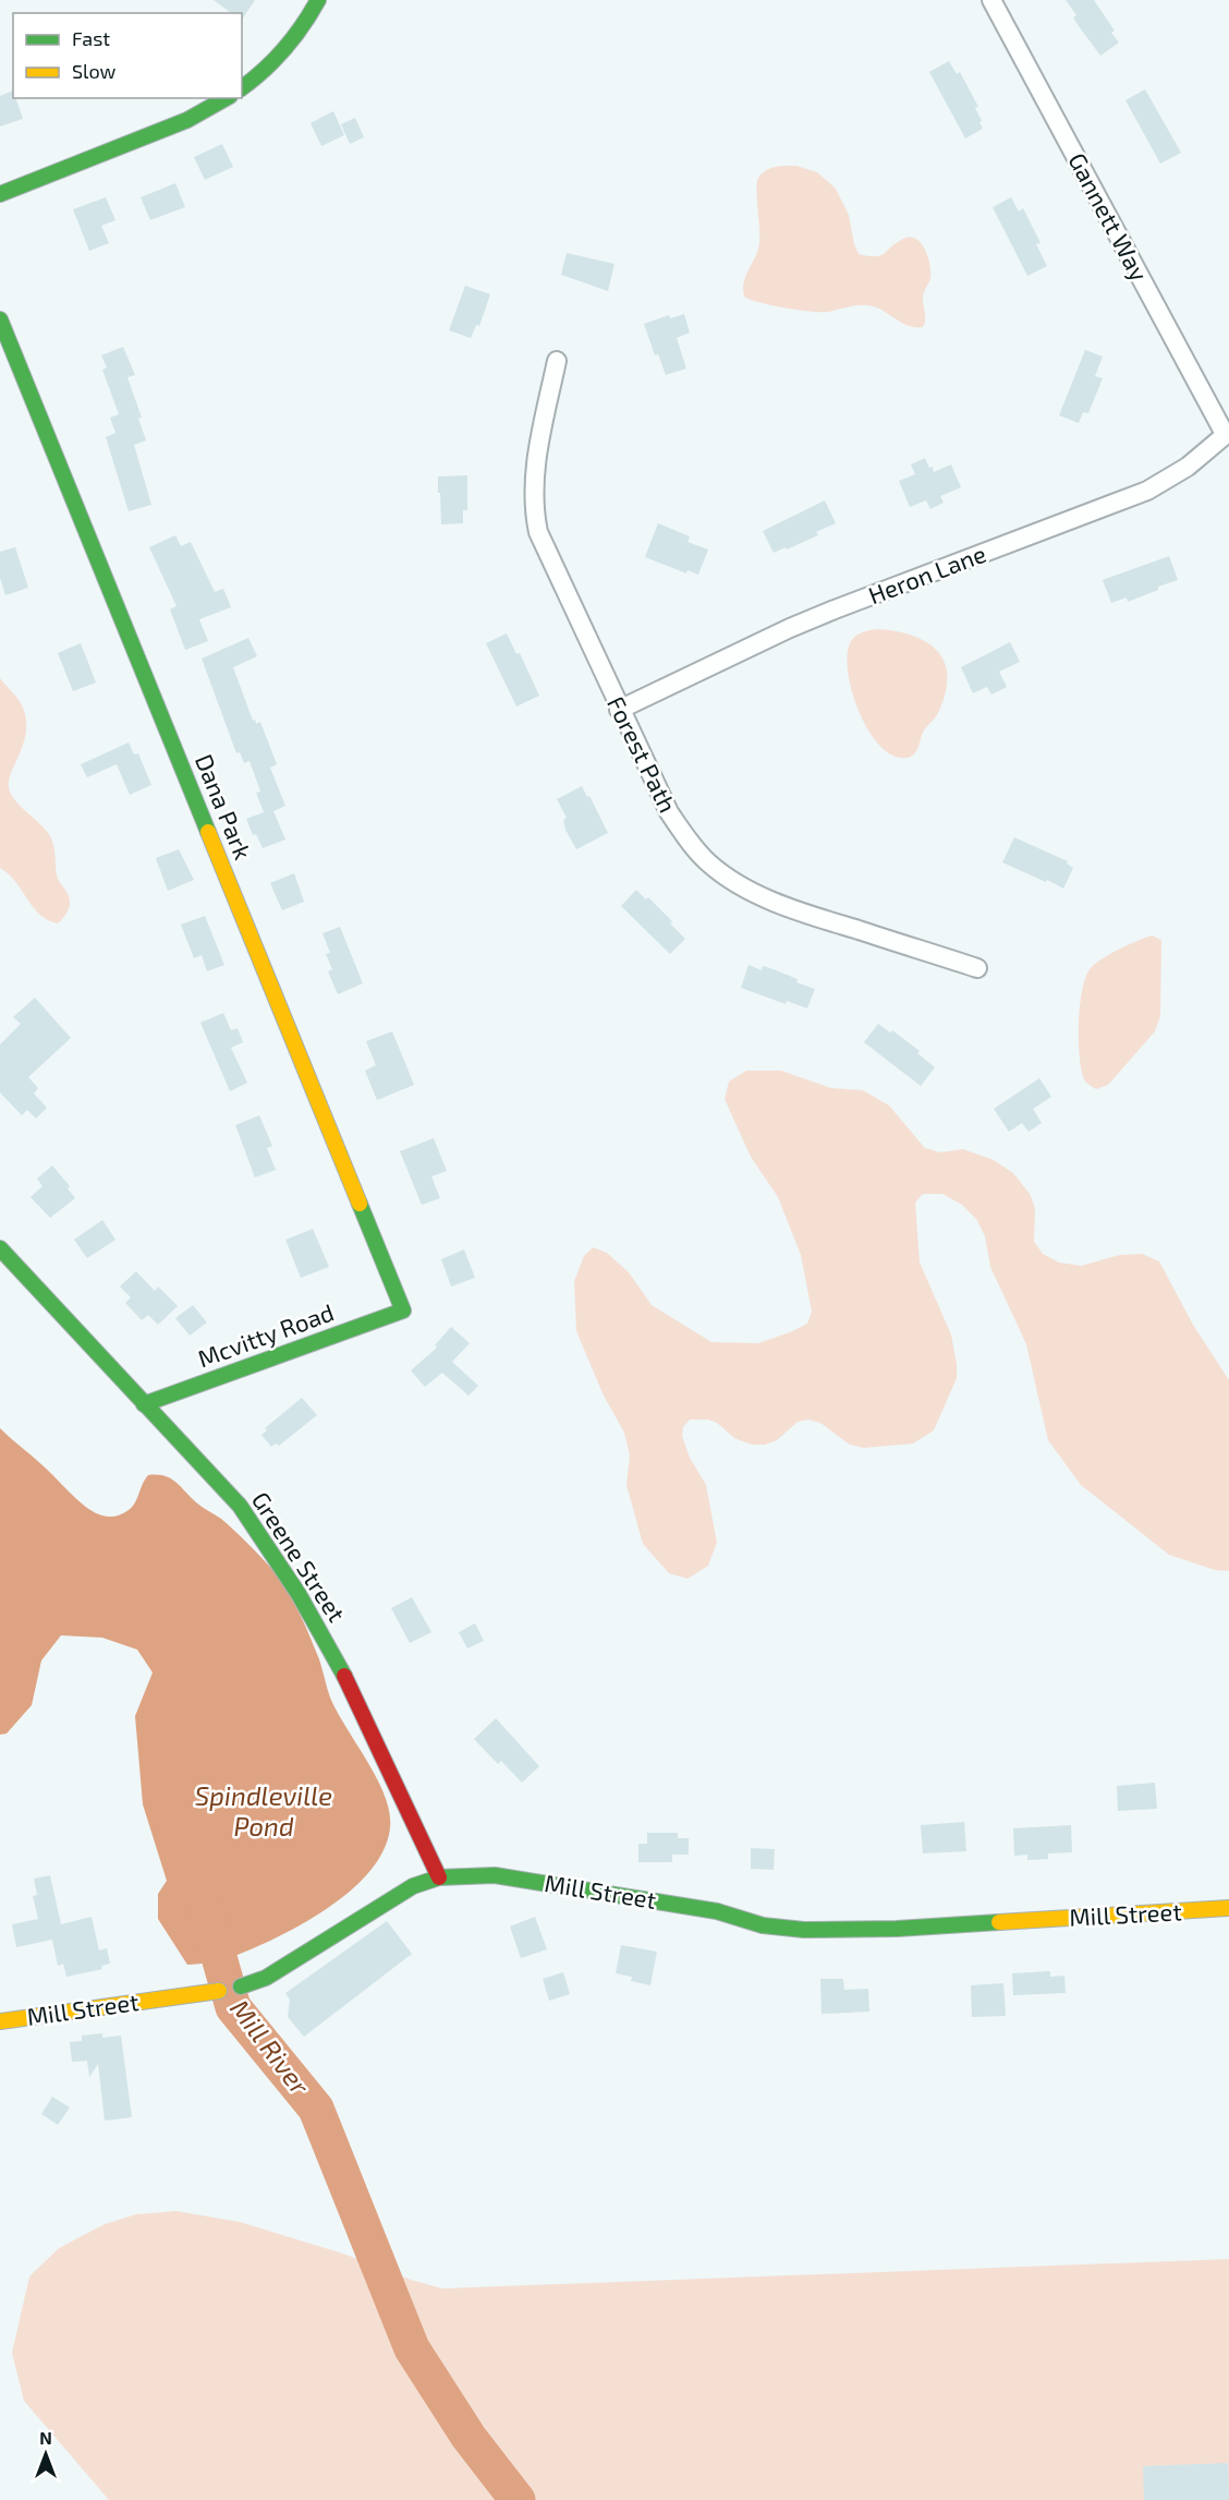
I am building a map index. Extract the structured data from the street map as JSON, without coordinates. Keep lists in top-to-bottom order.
{
  "streets": {
    "street": [
      "Gannett Way",
      "Heron Lane",
      "Forest Path",
      "Dana Park",
      "Mcvitty Road",
      "Greene Street",
      "Mill Street"
    ]
  },
  "crossings": [
    ["Gannett Way", "Heron Lane"],
    ["Heron Lane", "Forest Path"],
    ["Dana Park", "Mcvitty Road"],
    ["Mcvitty Road", "Greene Street"],
    ["Greene Street", "Mill Street"]
  ],
  "water": ["Spindleville Pond", "Mill River"],
  "legend": ["Fast", "Slow"],
  "north": "top"
}
